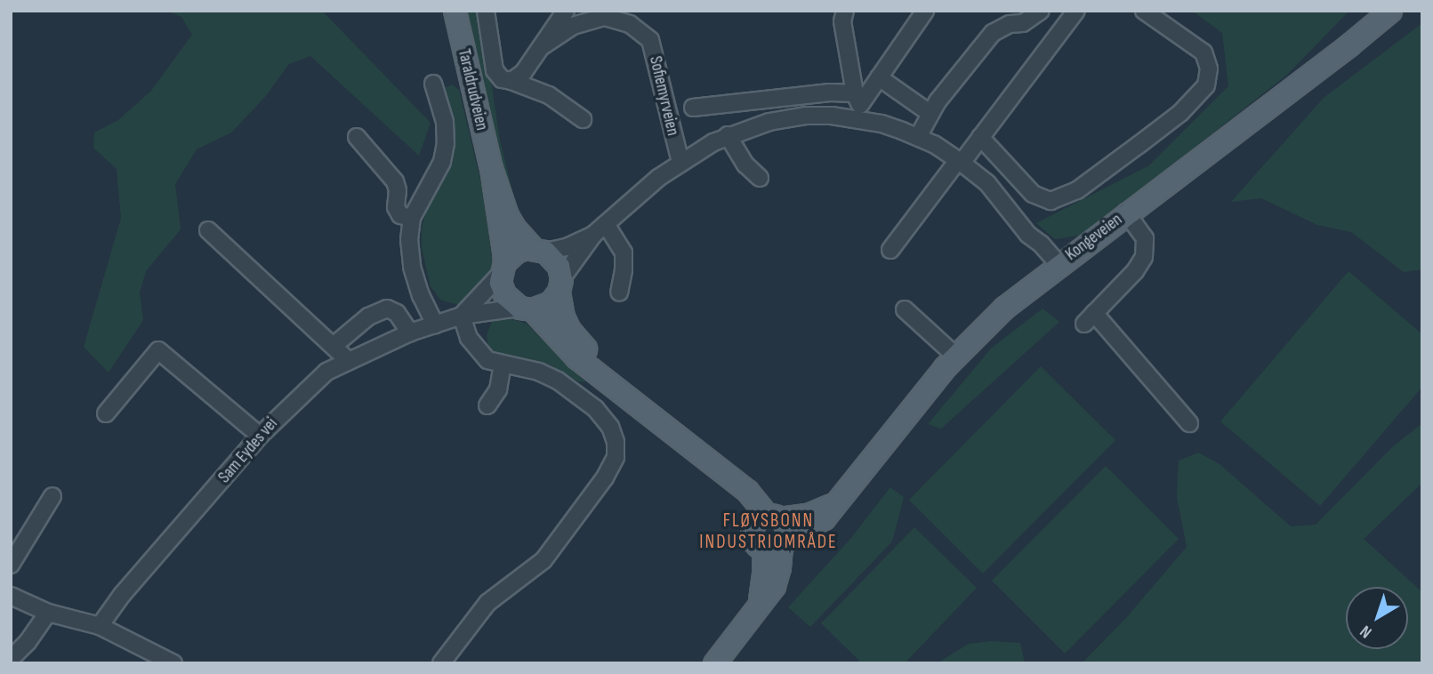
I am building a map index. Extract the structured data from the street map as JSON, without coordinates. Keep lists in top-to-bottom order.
{
  "streets": {
    "main road": ["Taraldrudveien", "Kongeveien"],
    "street": ["Sofiemyrveien", "Sam Eydes vei"]
  },
  "crossings": [
    ["Taraldrudveien", "Sofiemyrveien"],
    ["Taraldrudveien", "Sam Eydes vei"],
    ["Sofiemyrveien", "Kongeveien"],
    ["Sofiemyrveien", "Sam Eydes vei"]
  ],
  "districts": ["FLØYSBONN INDUSTRIOMRÅDE"],
  "north": "bottom left"
}
